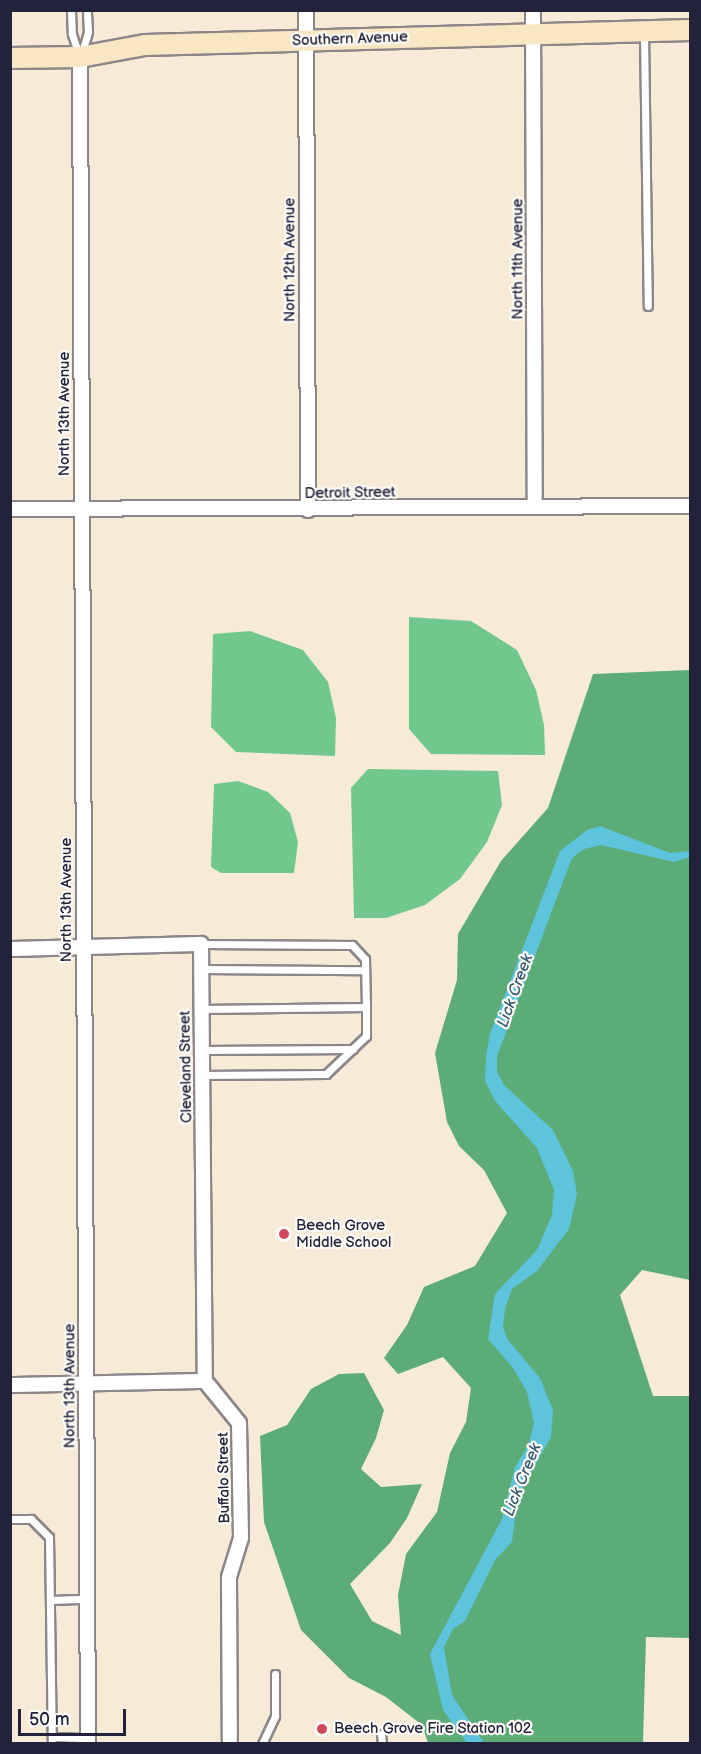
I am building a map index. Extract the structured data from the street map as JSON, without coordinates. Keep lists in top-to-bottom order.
{
  "streets": {
    "street": [
      "Southern Avenue",
      "North 11th Avenue",
      "North 12th Avenue",
      "North 13th Avenue",
      "Detroit Street",
      "Cleveland Street",
      "Buffalo Street"
    ]
  },
  "crossings": [
    ["Southern Avenue", "North 11th Avenue"],
    ["Southern Avenue", "North 12th Avenue"],
    ["Southern Avenue", "North 13th Avenue"],
    ["North 11th Avenue", "Detroit Street"],
    ["North 12th Avenue", "Detroit Street"],
    ["North 13th Avenue", "Detroit Street"],
    ["Cleveland Street", "Buffalo Street"]
  ],
  "water": ["Lick Creek"],
  "places": ["Beech Grove Middle School", "Beech Grove Fire Station 102"],
  "scale_bar": "50 m"
}
